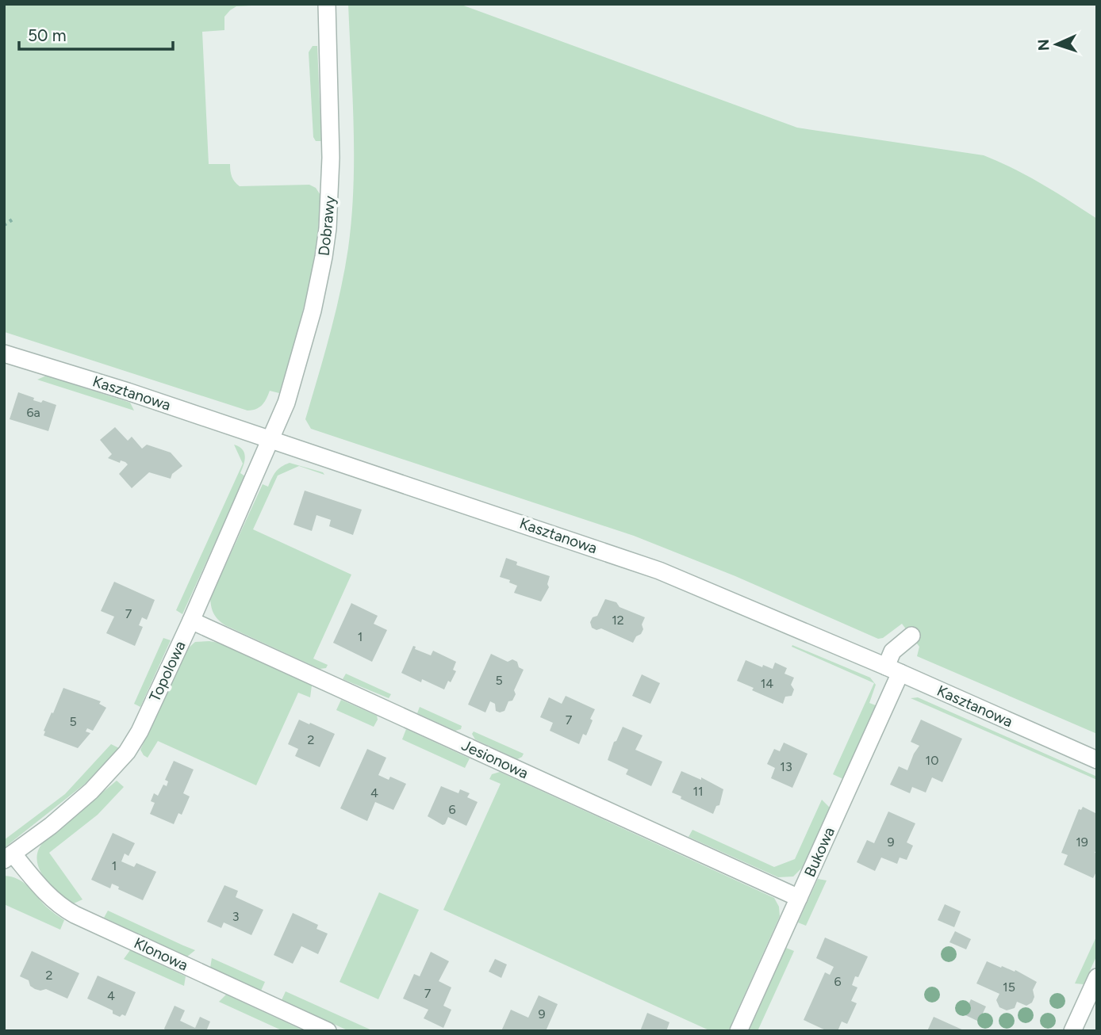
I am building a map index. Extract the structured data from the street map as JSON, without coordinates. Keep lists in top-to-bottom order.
{
  "streets": {
    "street": [
      "Dobrawy",
      "Kasztanowa",
      "Topolowa",
      "Jesionowa",
      "Bukowa",
      "Klonowa"
    ]
  },
  "crossings": [
    ["Dobrawy", "Kasztanowa"],
    ["Dobrawy", "Topolowa"],
    ["Kasztanowa", "Topolowa"],
    ["Kasztanowa", "Bukowa"],
    ["Topolowa", "Jesionowa"],
    ["Topolowa", "Klonowa"],
    ["Jesionowa", "Bukowa"]
  ],
  "house_numbers": [
    "6a",
    "7",
    "12",
    "1",
    "5",
    "14",
    "7",
    "5",
    "2",
    "10",
    "13",
    "11",
    "4",
    "6",
    "9",
    "19",
    "1",
    "3",
    "2",
    "6",
    "15",
    "7",
    "4",
    "9"
  ],
  "scale_bar": "50 m",
  "north": "left"
}
